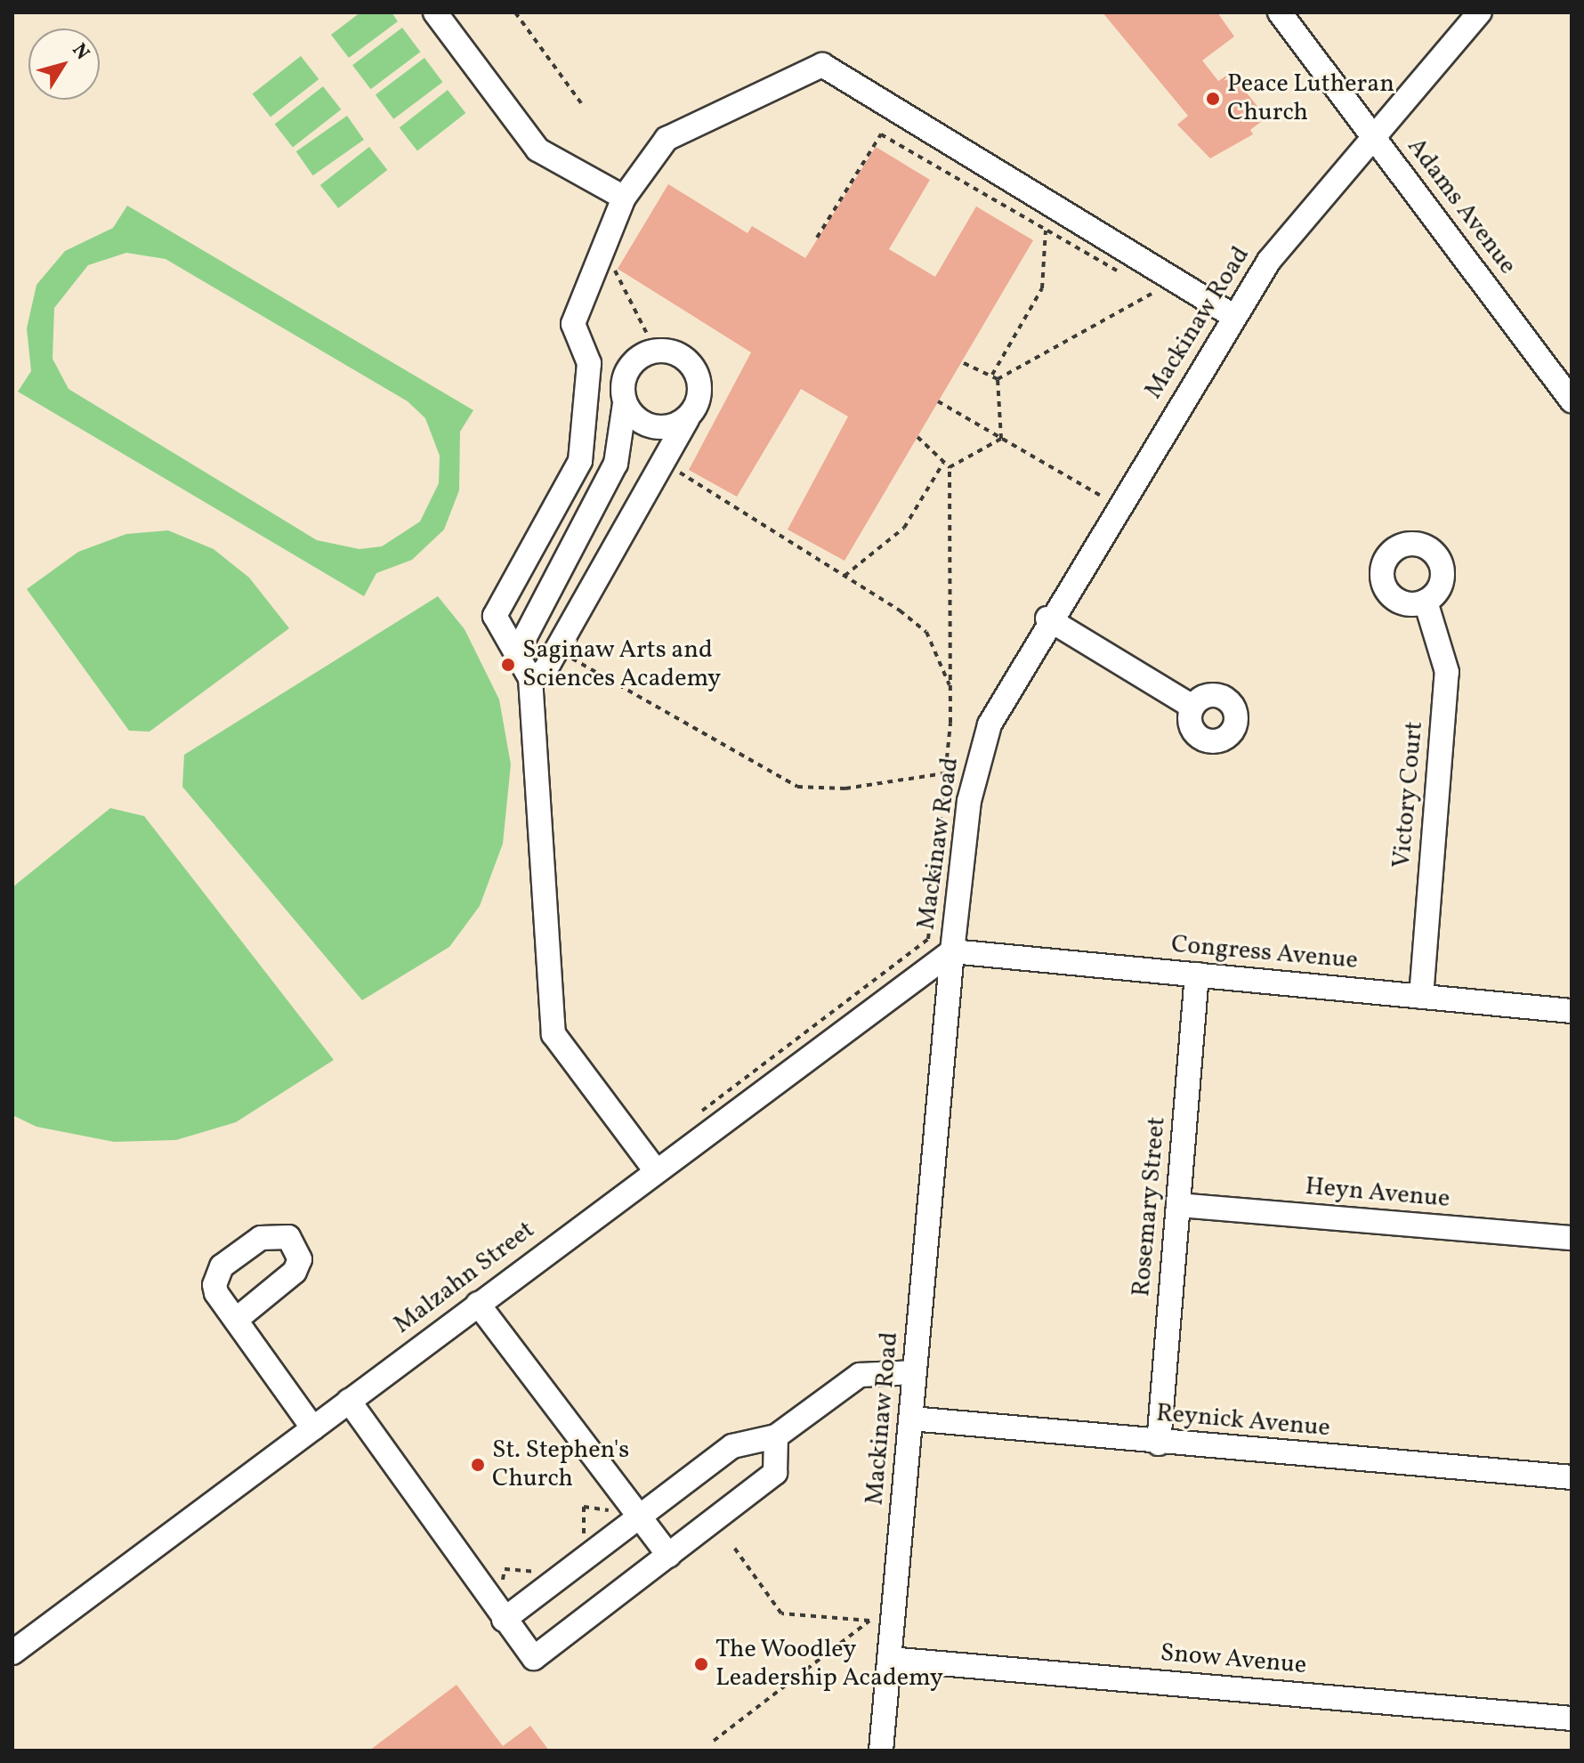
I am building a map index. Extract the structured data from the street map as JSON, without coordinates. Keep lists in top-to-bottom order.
{
  "streets": {
    "street": [
      "Adams Avenue",
      "Mackinaw Road",
      "Victory Court",
      "Congress Avenue",
      "Heyn Avenue",
      "Rosemary Street",
      "Malzahn Street",
      "Reynick Avenue",
      "Snow Avenue"
    ]
  },
  "crossings": [
    ["Adams Avenue", "Mackinaw Road"],
    ["Mackinaw Road", "Congress Avenue"],
    ["Mackinaw Road", "Malzahn Street"],
    ["Mackinaw Road", "Reynick Avenue"],
    ["Mackinaw Road", "Snow Avenue"],
    ["Victory Court", "Congress Avenue"],
    ["Congress Avenue", "Rosemary Street"],
    ["Congress Avenue", "Malzahn Street"],
    ["Heyn Avenue", "Rosemary Street"],
    ["Rosemary Street", "Reynick Avenue"]
  ],
  "places": [
    "Peace Lutheran Church",
    "Saginaw Arts and Sciences Academy",
    "St. Stephen's Church",
    "The Woodley Leadership Academy"
  ],
  "north": "top right"
}
